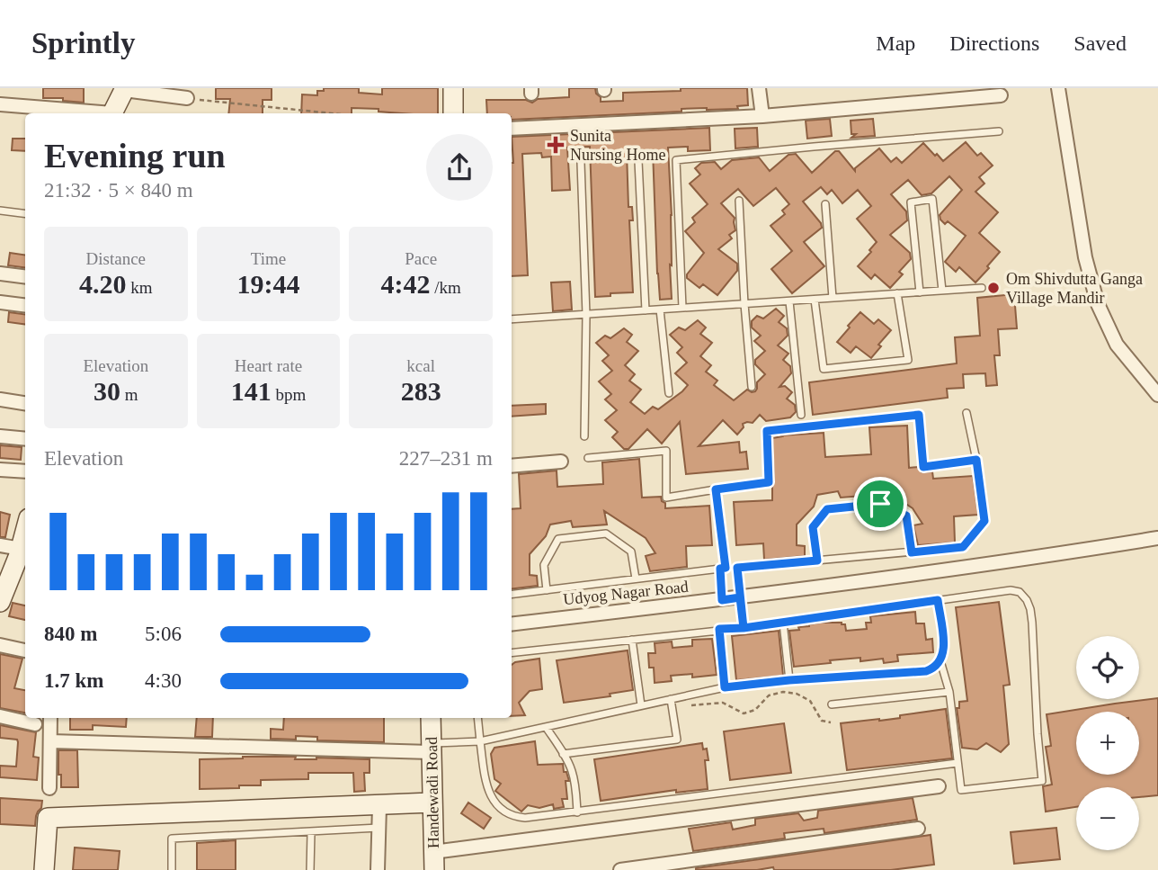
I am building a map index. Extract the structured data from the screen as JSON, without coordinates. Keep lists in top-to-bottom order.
{
  "streets": {
    "street": ["Udyog Nagar Road", "Handewadi Road"]
  },
  "places": {
    "health": ["Sunita Nursing Home"],
    "other": ["Om Shivdutta Ganga Village Mandir"]
  },
  "page": {
    "header": "Sprintly",
    "nav": ["Map", "Directions", "Saved"],
    "heading": ["Evening run", "21:32 · 5 × 840 m"],
    "stats": [
      ["Distance", "4.20 km"],
      ["Time", "19:44"],
      ["Pace", "4:42 /km"],
      ["Elevation", "30 m"],
      ["Heart rate", "141 bpm"],
      ["kcal", "283"]
    ],
    "chart": ["Elevation", "227–231 m"],
    "list": [
      {
        "name": "840 m",
        "note": "5:06"
      },
      {
        "name": "1.7 km",
        "note": "4:30"
      }
    ],
    "map_buttons": ["+", "−"]
  }
}
